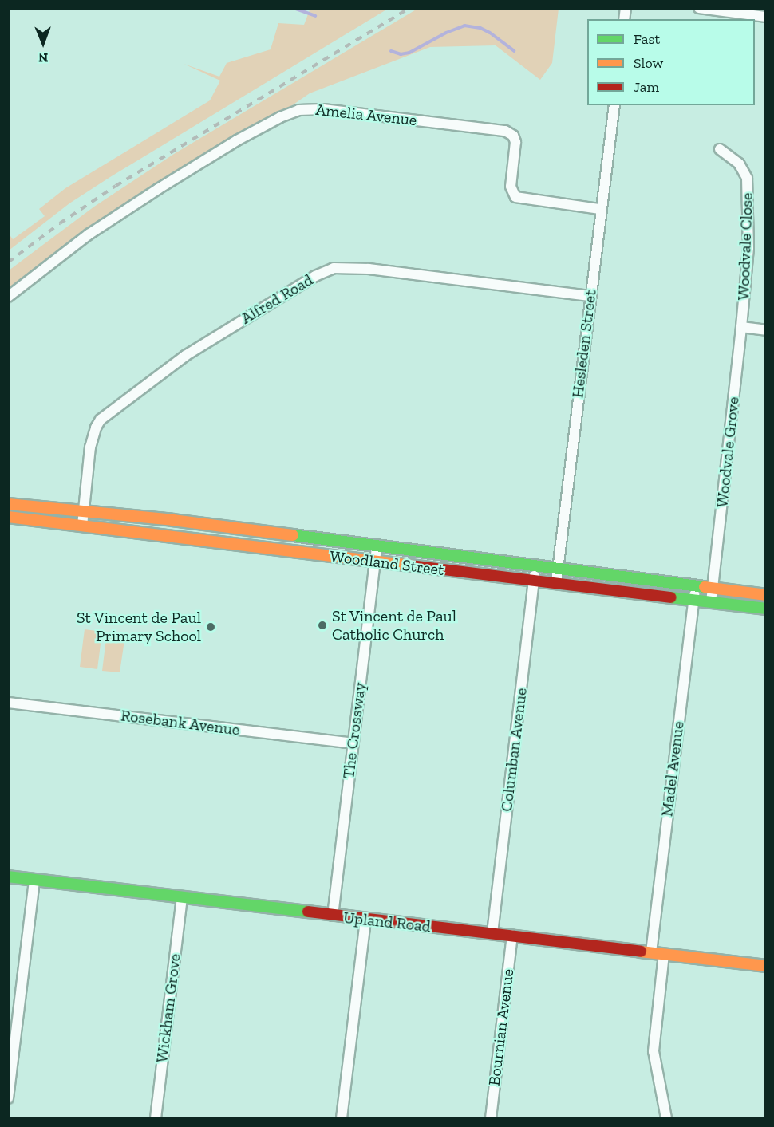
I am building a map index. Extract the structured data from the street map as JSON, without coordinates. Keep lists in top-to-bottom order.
{
  "streets": {
    "main road": ["Woodland Street", "Upland Road"],
    "street": [
      "Amelia Avenue",
      "Woodvale Close",
      "Alfred Road",
      "Hesleden Street",
      "Woodvale Grove",
      "Rosebank Avenue",
      "The Crossway",
      "Columban Avenue",
      "Madel Avenue",
      "Wickham Grove",
      "Bournian Avenue"
    ]
  },
  "crossings": [
    ["Amelia Avenue", "Hesleden Street"],
    ["Woodvale Close", "Woodvale Grove"],
    ["Alfred Road", "Hesleden Street"],
    ["Alfred Road", "Woodland Street"],
    ["Hesleden Street", "Woodland Street"],
    ["Woodvale Grove", "Woodland Street"],
    ["Woodland Street", "The Crossway"],
    ["Woodland Street", "Columban Avenue"],
    ["Woodland Street", "Madel Avenue"],
    ["Rosebank Avenue", "The Crossway"],
    ["The Crossway", "Upland Road"],
    ["Columban Avenue", "Upland Road"],
    ["Madel Avenue", "Upland Road"],
    ["Upland Road", "Wickham Grove"],
    ["Upland Road", "Bournian Avenue"]
  ],
  "places": ["St Vincent de Paul Catholic Church", "St Vincent de Paul Primary School"],
  "legend": ["Fast", "Slow", "Jam"],
  "north": "bottom"
}
